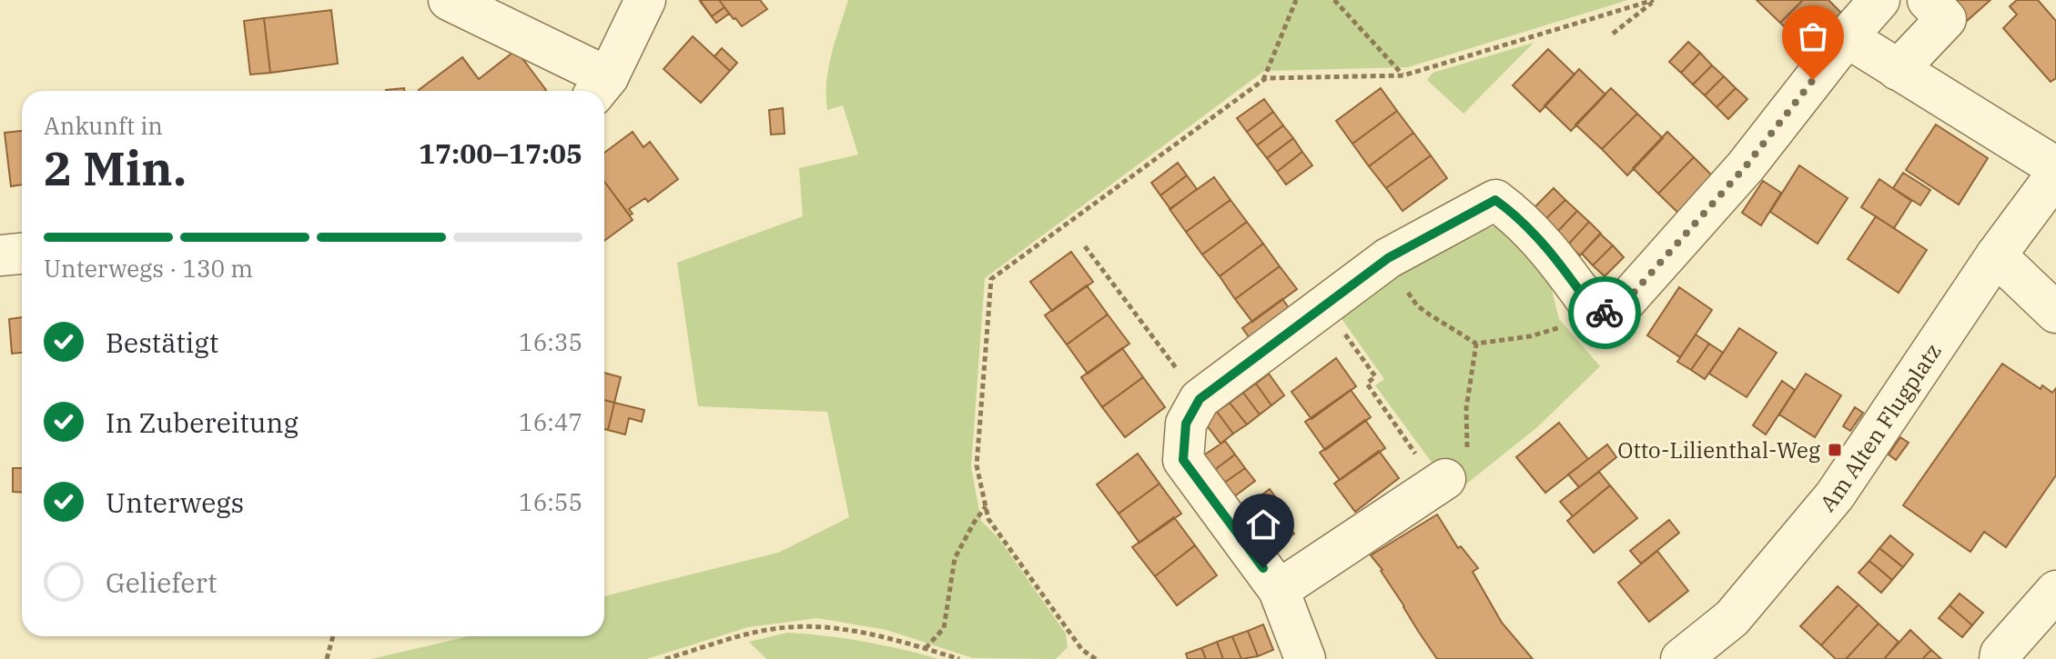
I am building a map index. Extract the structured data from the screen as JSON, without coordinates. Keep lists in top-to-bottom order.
{
  "streets": {
    "street": ["Am Alten Flugplatz"]
  },
  "places": {
    "transit": ["Otto-Lilienthal-Weg"]
  },
  "page": {
    "heading": ["2 Min.", "Ankunft in", "17:00–17:05"],
    "bar": "Unterwegs · 130 m",
    "list": [
      ["Bestätigt", "16:35"],
      ["In Zubereitung", "16:47"],
      ["Unterwegs", "16:55"],
      "Geliefert"
    ]
  }
}
